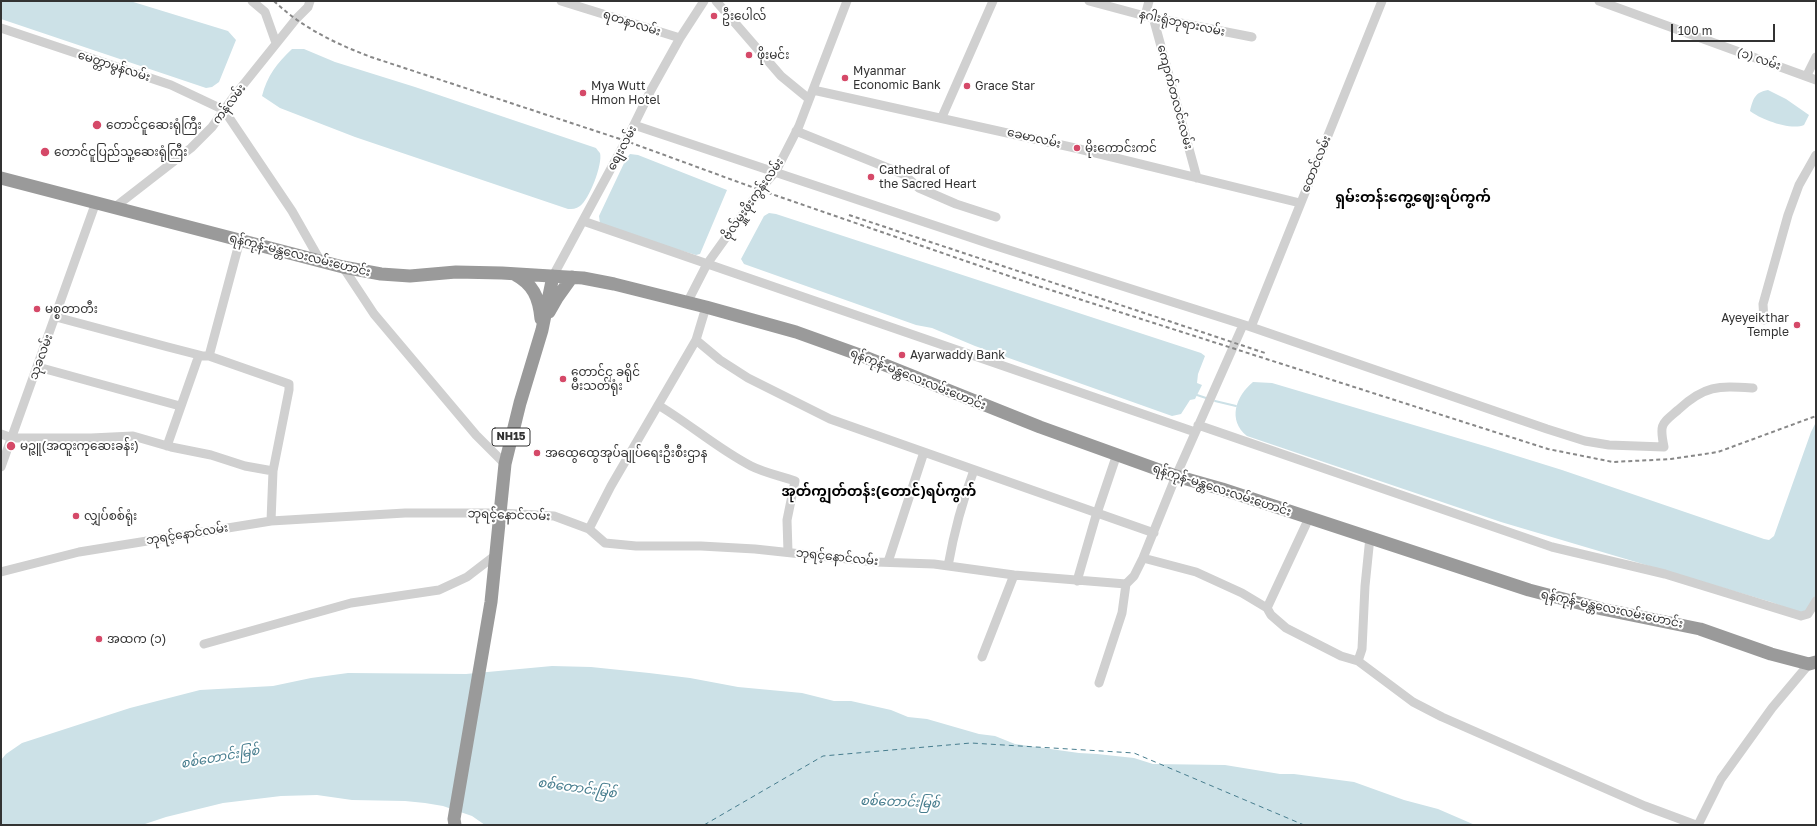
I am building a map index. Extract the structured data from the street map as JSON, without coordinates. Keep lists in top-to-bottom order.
{
  "streets": {
    "highway": ["ရန်ကုန်-မန္တလေးလမ်းဟောင်း", "NH15"],
    "street": [
      "ရတနာလမ်း",
      "နဂါးရုံဘုရားလမ်း",
      "(၁) လမ်း",
      "မေတ္တာမွန်လမ်း",
      "ကျောက်တလင်းလမ်း",
      "ကန်လမ်း",
      "ခေမာလမ်း",
      "စျေးလမ်း",
      "ထောင်လမ်း",
      "ဗိုလ်မှူးဖိုးကွန်းလမ်း",
      "သုခလမ်း",
      "ဘုရင့်နောင်လမ်း"
    ]
  },
  "crossings": [
    ["ရတနာလမ်း", "စျေးလမ်း"],
    ["နဂါးရုံဘုရားလမ်း", "ကျောက်တလင်းလမ်း"],
    ["မေတ္တာမွန်လမ်း", "ကန်လမ်း"],
    ["ကျောက်တလင်းလမ်း", "ခေမာလမ်း"],
    ["ကန်လမ်း", "ရန်ကုန်-မန္တလေးလမ်းဟောင်း"],
    ["ခေမာလမ်း", "ထောင်လမ်း"],
    ["ခေမာလမ်း", "ဗိုလ်မှူးဖိုးကွန်းလမ်း"],
    ["စျေးလမ်း", "ရန်ကုန်-မန္တလေးလမ်းဟောင်း"],
    ["စျေးလမ်း", "NH15"],
    ["ထောင်လမ်း", "ရန်ကုန်-မန္တလေးလမ်းဟောင်း"],
    ["ထောင်လမ်း", "ဘုရင့်နောင်လမ်း"],
    ["ဗိုလ်မှူးဖိုးကွန်းလမ်း", "ရန်ကုန်-မန္တလေးလမ်းဟောင်း"],
    ["ရန်ကုန်-မန္တလေးလမ်းဟောင်း", "သုခလမ်း"],
    ["ရန်ကုန်-မန္တလေးလမ်းဟောင်း", "NH15"],
    ["NH15", "ဘုရင့်နောင်လမ်း"]
  ],
  "districts": ["ရှမ်းတန်းကွေ့ဈေးရပ်ကွက်", "အုတ်ကျွတ်တန်း(တောင်)ရပ်ကွက်"],
  "water": ["စစ်တောင်းမြစ်"],
  "places": [
    "ဦးပေါလ်",
    "ဖိုးမင်း",
    "Myanmar Economic Bank",
    "Grace Star",
    "Mya Wutt Hmon Hotel",
    "တောင်ငူဆေးရုံကြီး",
    "မိုးကောင်းကင်",
    "တောင်ငူပြည်သူ့ဆေးရုံကြီး",
    "Cathedral of the Sacred Heart",
    "မစ္စတာတီး",
    "Ayeyeikthar Temple",
    "Ayarwaddy Bank",
    "တောင်ငူ ခရိုင် မီးသတ်ရုံး",
    "မဉ္ဇူ(အထူးကုဆေးခန်း)",
    "အထွေထွေအုပ်ချုပ်ရေးဦးစီးဌာန",
    "လျှပ်စစ်ရုံး",
    "အထက (၁)"
  ],
  "scale_bar": "100 m"
}
